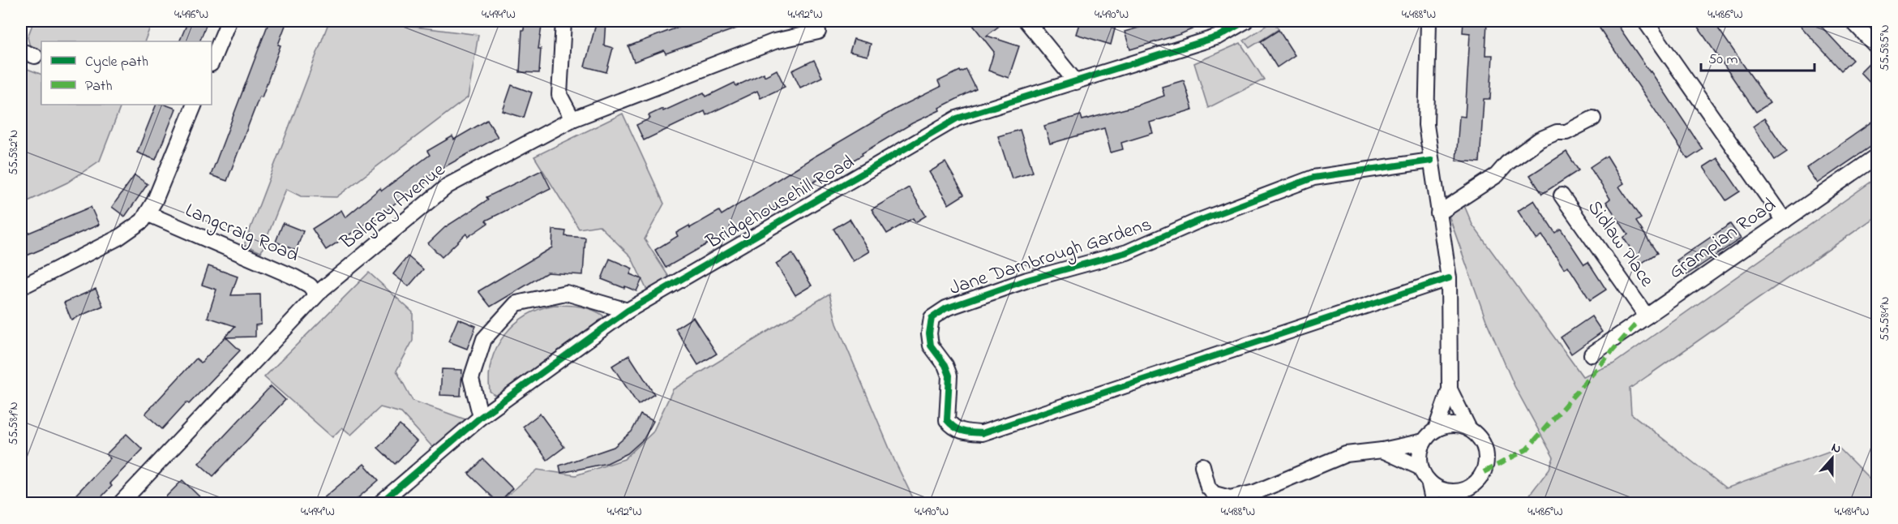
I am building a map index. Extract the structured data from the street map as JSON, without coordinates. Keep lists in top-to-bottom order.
{
  "streets": {
    "street": [
      "Bridgehousehill Road",
      "Balgray Avenue",
      "Langcraig Road",
      "Grampian Road",
      "Sidlaw Place",
      "Jane Darnbrough Gardens"
    ]
  },
  "crossings": [
    ["Balgray Avenue", "Langcraig Road"],
    ["Grampian Road", "Sidlaw Place"]
  ],
  "legend": ["Cycle path", "Path"],
  "scale_bar": "50 m",
  "north": "top",
  "coordinates": [
    "4.496°W",
    "4.494°W",
    "4.492°W",
    "4.490°W",
    "4.488°W",
    "4.486°W",
    "55.585°N",
    "55.582°N",
    "55.584°N",
    "55.581°N",
    "4.484°W"
  ]
}
